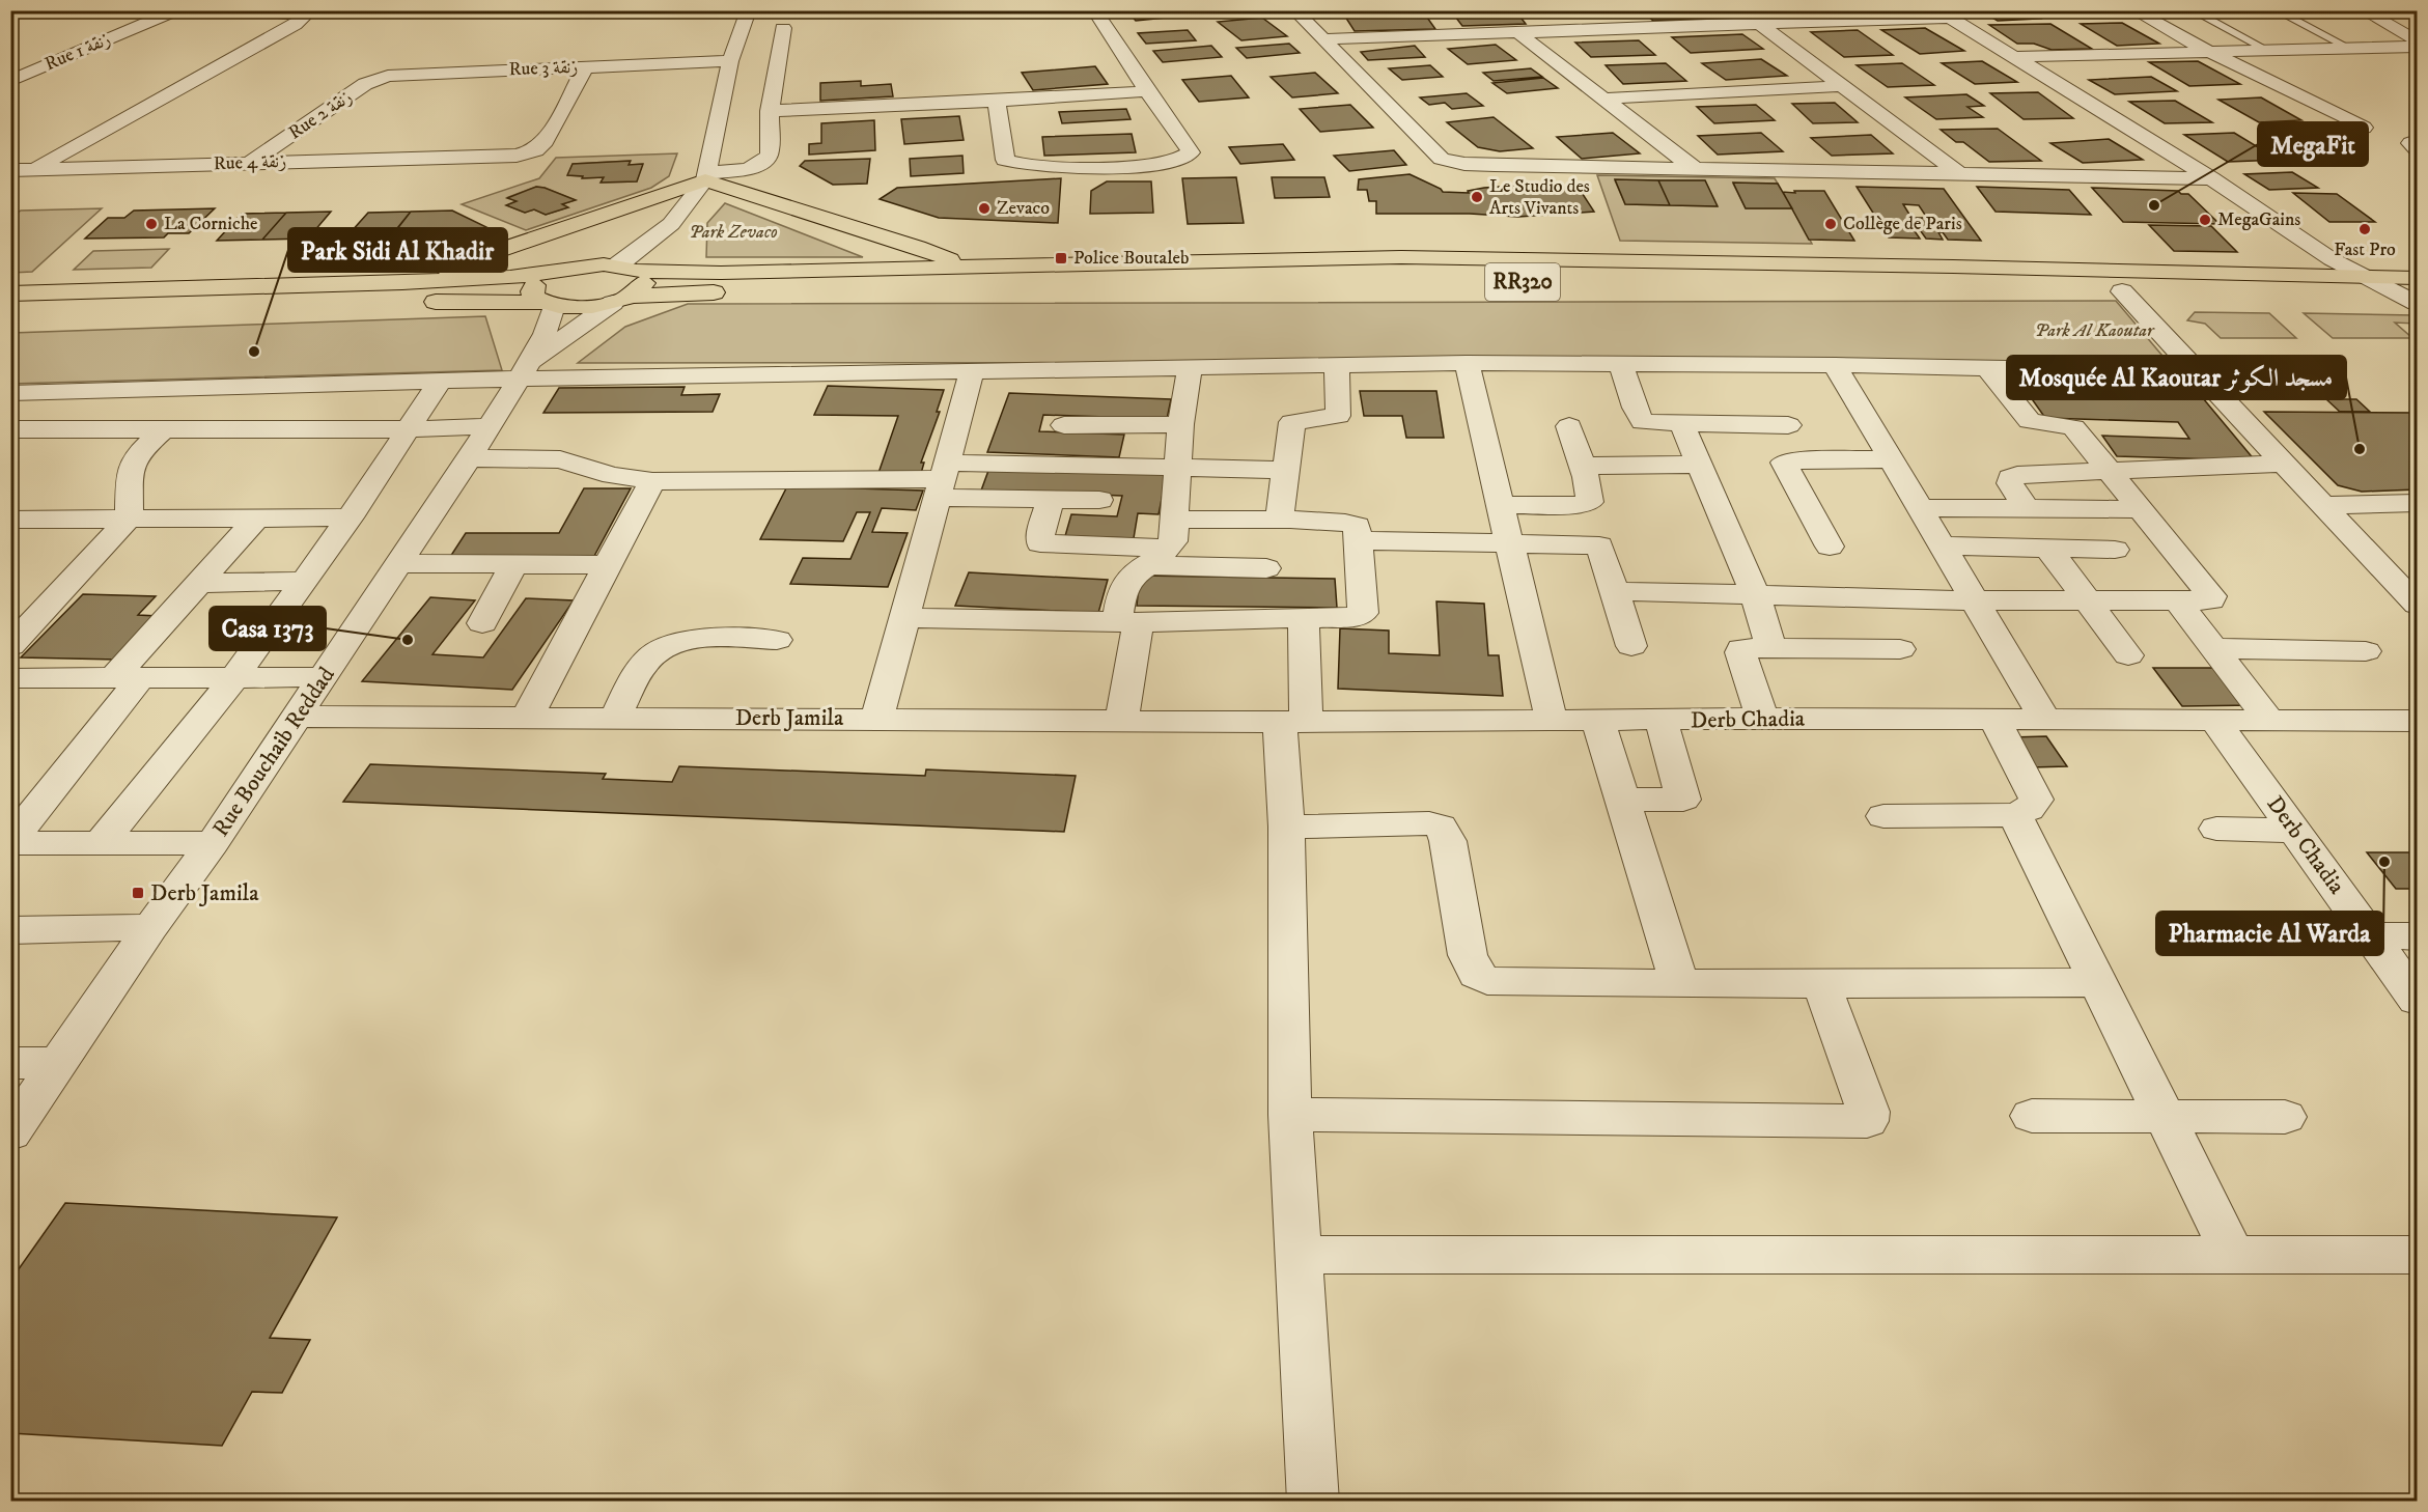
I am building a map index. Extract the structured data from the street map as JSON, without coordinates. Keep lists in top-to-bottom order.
{
  "streets": {
    "main road": ["RR320"],
    "street": [
      "Rue 1 زنقة",
      "Rue 3 زنقة",
      "Rue 2 زنقة",
      "Rue 4 زنقة",
      "Derb Jamila",
      "Derb Chadia",
      "Rue Bouchaib Reddad"
    ]
  },
  "crossings": [
    ["Rue 3 زنقة", "Rue 2 زنقة"],
    ["Rue 3 زنقة", "Rue 4 زنقة"],
    ["Rue 2 زنقة", "Rue 4 زنقة"],
    ["RR320", "Rue Bouchaib Reddad"],
    ["Derb Jamila", "Derb Chadia"],
    ["Derb Jamila", "Rue Bouchaib Reddad"]
  ],
  "parks": ["Park Zevaco", "Park Al Kaoutar"],
  "places": {
    "other": [
      "Le Studio des Arts Vivants",
      "MegaFit",
      "Zevaco",
      "MegaGains",
      "La Corniche",
      "Collège de Paris",
      "Fast Pro",
      "Park Sidi Al Khadir",
      "Mosquée Al Kaoutar مسجد الكوثر",
      "Casa 1373",
      "Pharmacie Al Warda"
    ],
    "transit": ["Police Boutaleb", "Derb Jamila"]
  }
}
